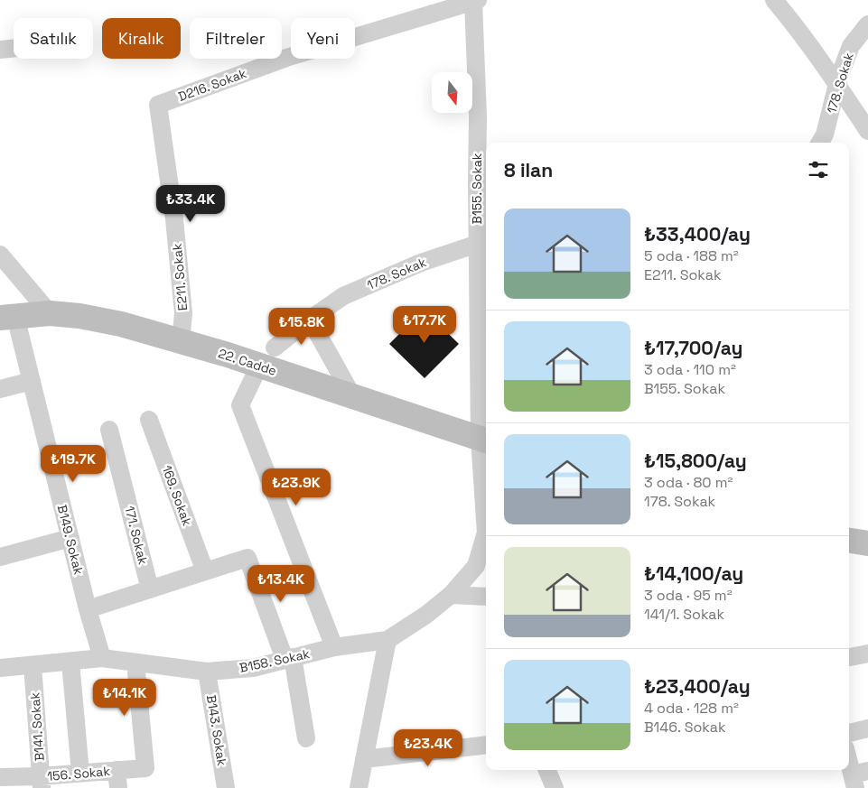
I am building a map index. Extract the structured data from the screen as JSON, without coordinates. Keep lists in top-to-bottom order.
{
  "streets": {
    "main road": ["22. Cadde"],
    "street": [
      "178. Sokak",
      "D216. Sokak",
      "B155. Sokak",
      "E211. Sokak",
      "169. Sokak",
      "171. Sokak",
      "B149. Sokak",
      "B158. Sokak",
      "B141. Sokak",
      "B143. Sokak",
      "156. Sokak"
    ]
  },
  "crossings": [
    ["178. Sokak", "B155. Sokak"],
    ["178. Sokak", "22. Cadde"],
    ["D216. Sokak", "B155. Sokak"],
    ["D216. Sokak", "E211. Sokak"],
    ["B155. Sokak", "22. Cadde"],
    ["B155. Sokak", "B158. Sokak"],
    ["E211. Sokak", "22. Cadde"],
    ["22. Cadde", "B149. Sokak"],
    ["B149. Sokak", "B158. Sokak"],
    ["B158. Sokak", "B141. Sokak"],
    ["B158. Sokak", "B143. Sokak"],
    ["B158. Sokak", "156. Sokak"],
    ["B141. Sokak", "156. Sokak"]
  ],
  "north": "bottom",
  "page": {
    "chip": [
      "Satılık",
      "Kiralık",
      "Filtreler",
      "Yeni"
    ],
    "heading": "8 ilan",
    "price": [
      "₺33.4K",
      "₺17.7K",
      "₺15.8K",
      "₺19.7K",
      "₺23.9K",
      "₺13.4K",
      "₺14.1K",
      "₺23.4K"
    ],
    "list": [
      {
        "name": "₺33,400/ay",
        "note": "5 oda · 188 m² · E211. Sokak"
      },
      {
        "name": "₺17,700/ay",
        "note": "3 oda · 110 m² · B155. Sokak"
      },
      {
        "name": "₺15,800/ay",
        "note": "3 oda · 80 m² · 178. Sokak"
      },
      {
        "name": "₺14,100/ay",
        "note": "3 oda · 95 m² · 141/1. Sokak"
      },
      {
        "name": "₺23,400/ay",
        "note": "4 oda · 128 m² · B146. Sokak"
      }
    ]
  }
}
